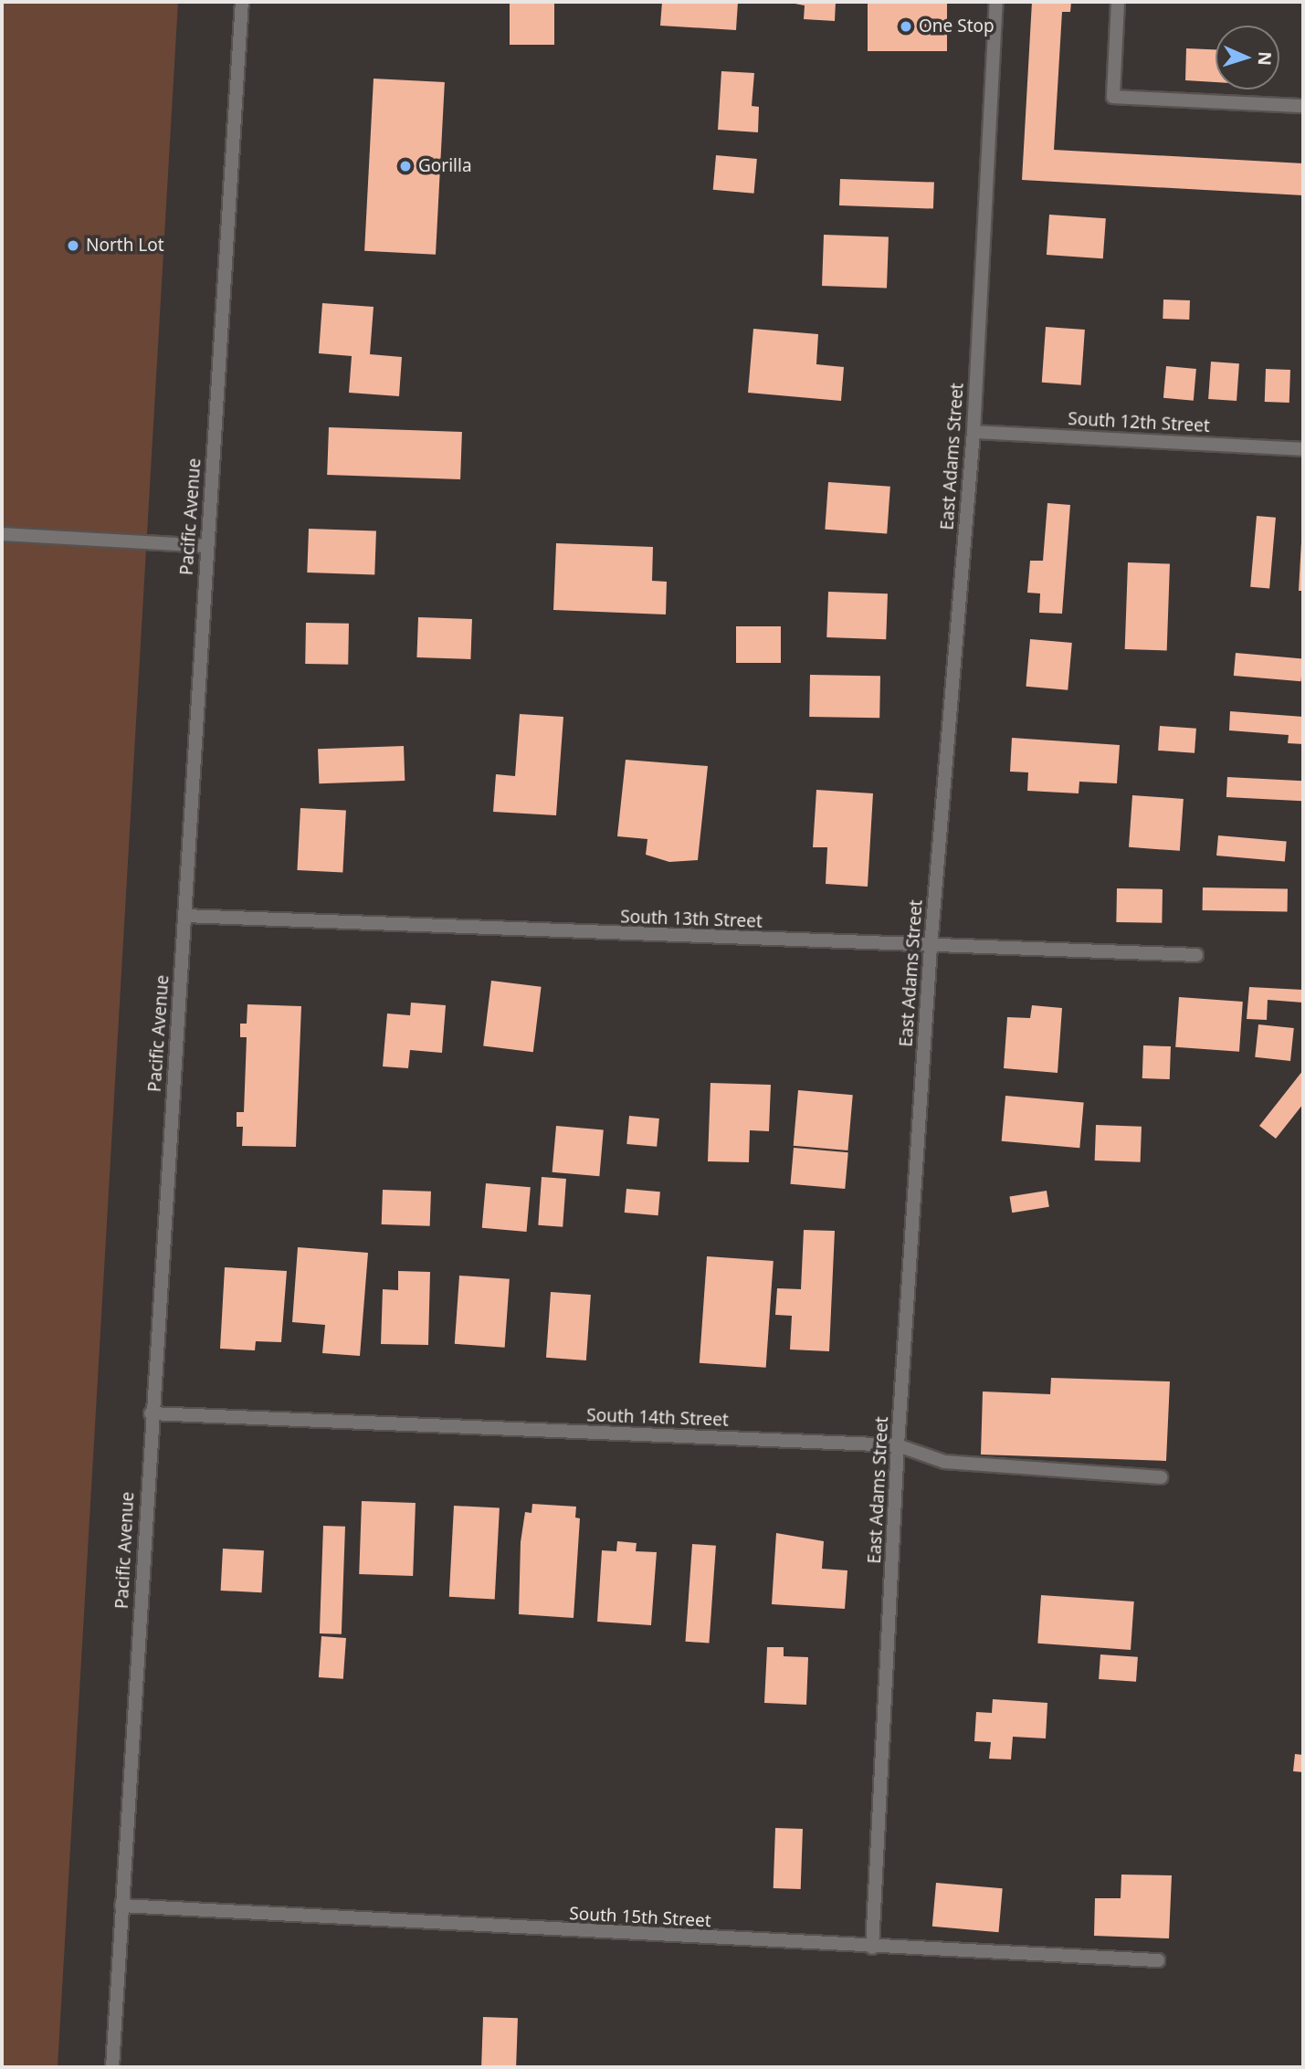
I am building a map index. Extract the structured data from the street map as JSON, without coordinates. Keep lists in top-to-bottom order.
{
  "streets": {
    "street": [
      "South 12th Street",
      "East Adams Street",
      "Pacific Avenue",
      "South 13th Street",
      "South 14th Street",
      "South 15th Street"
    ]
  },
  "crossings": [
    ["South 12th Street", "East Adams Street"],
    ["East Adams Street", "South 13th Street"],
    ["East Adams Street", "South 14th Street"],
    ["East Adams Street", "South 15th Street"],
    ["Pacific Avenue", "South 13th Street"],
    ["Pacific Avenue", "South 14th Street"],
    ["Pacific Avenue", "South 15th Street"]
  ],
  "places": ["One Stop", "Gorilla", "North Lot"],
  "north": "right"
}
